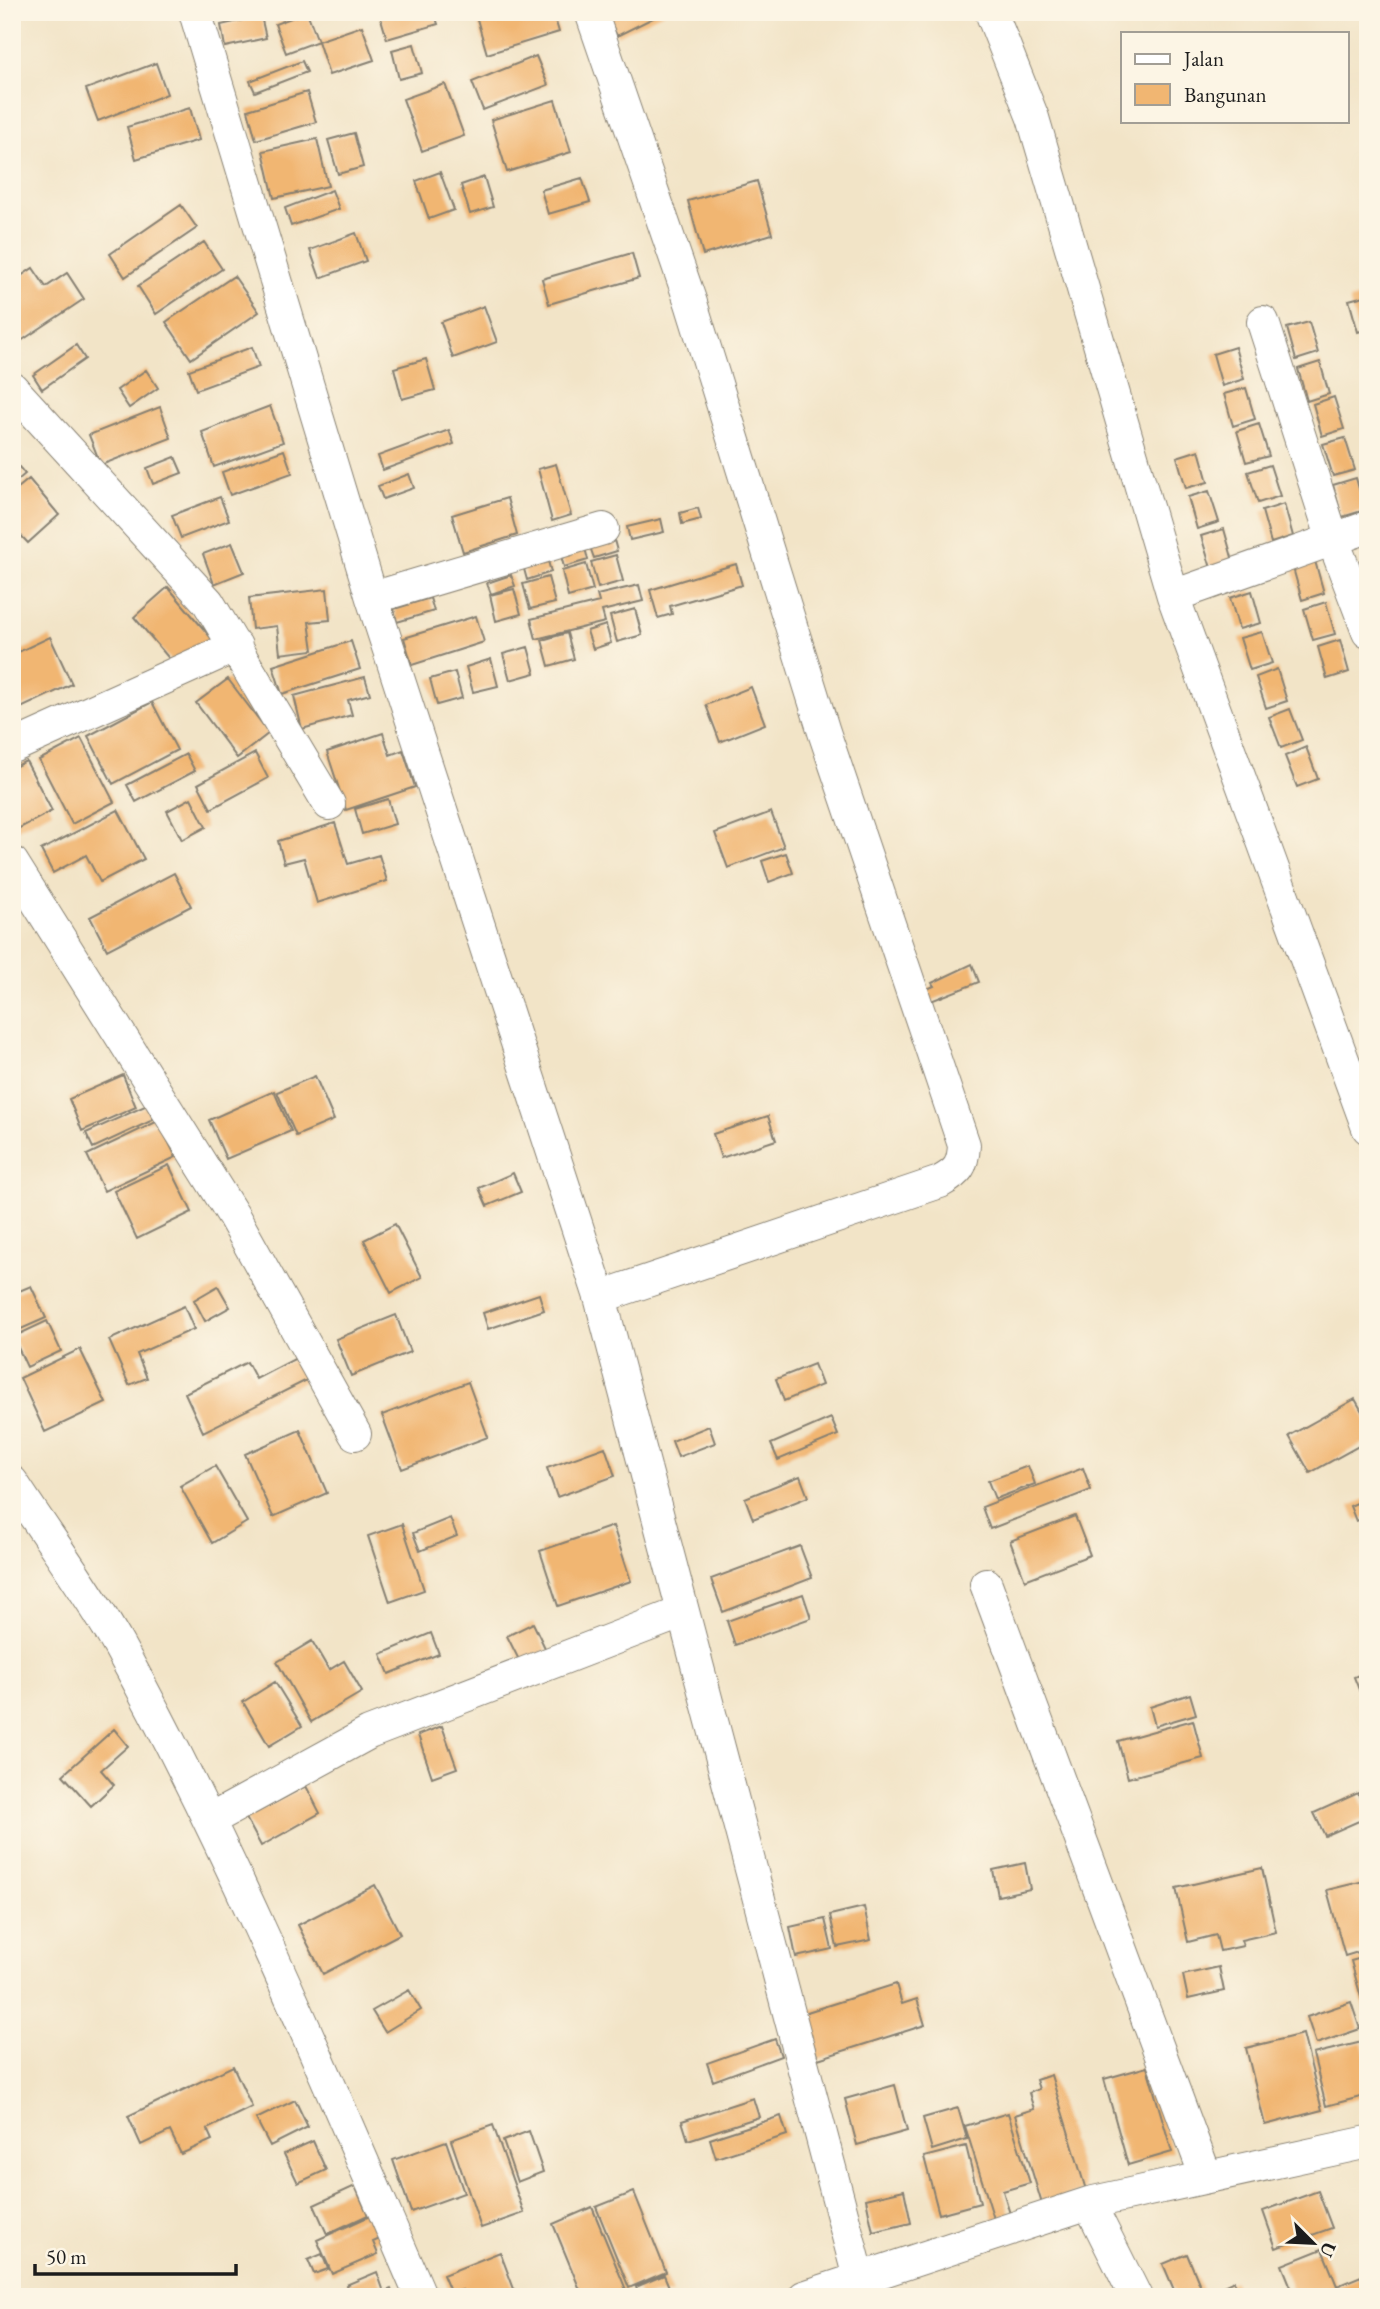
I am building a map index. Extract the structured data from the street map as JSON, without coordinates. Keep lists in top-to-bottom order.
{
  "legend": ["Jalan", "Bangunan"],
  "scale_bar": "50 m",
  "north": "bottom right"
}
